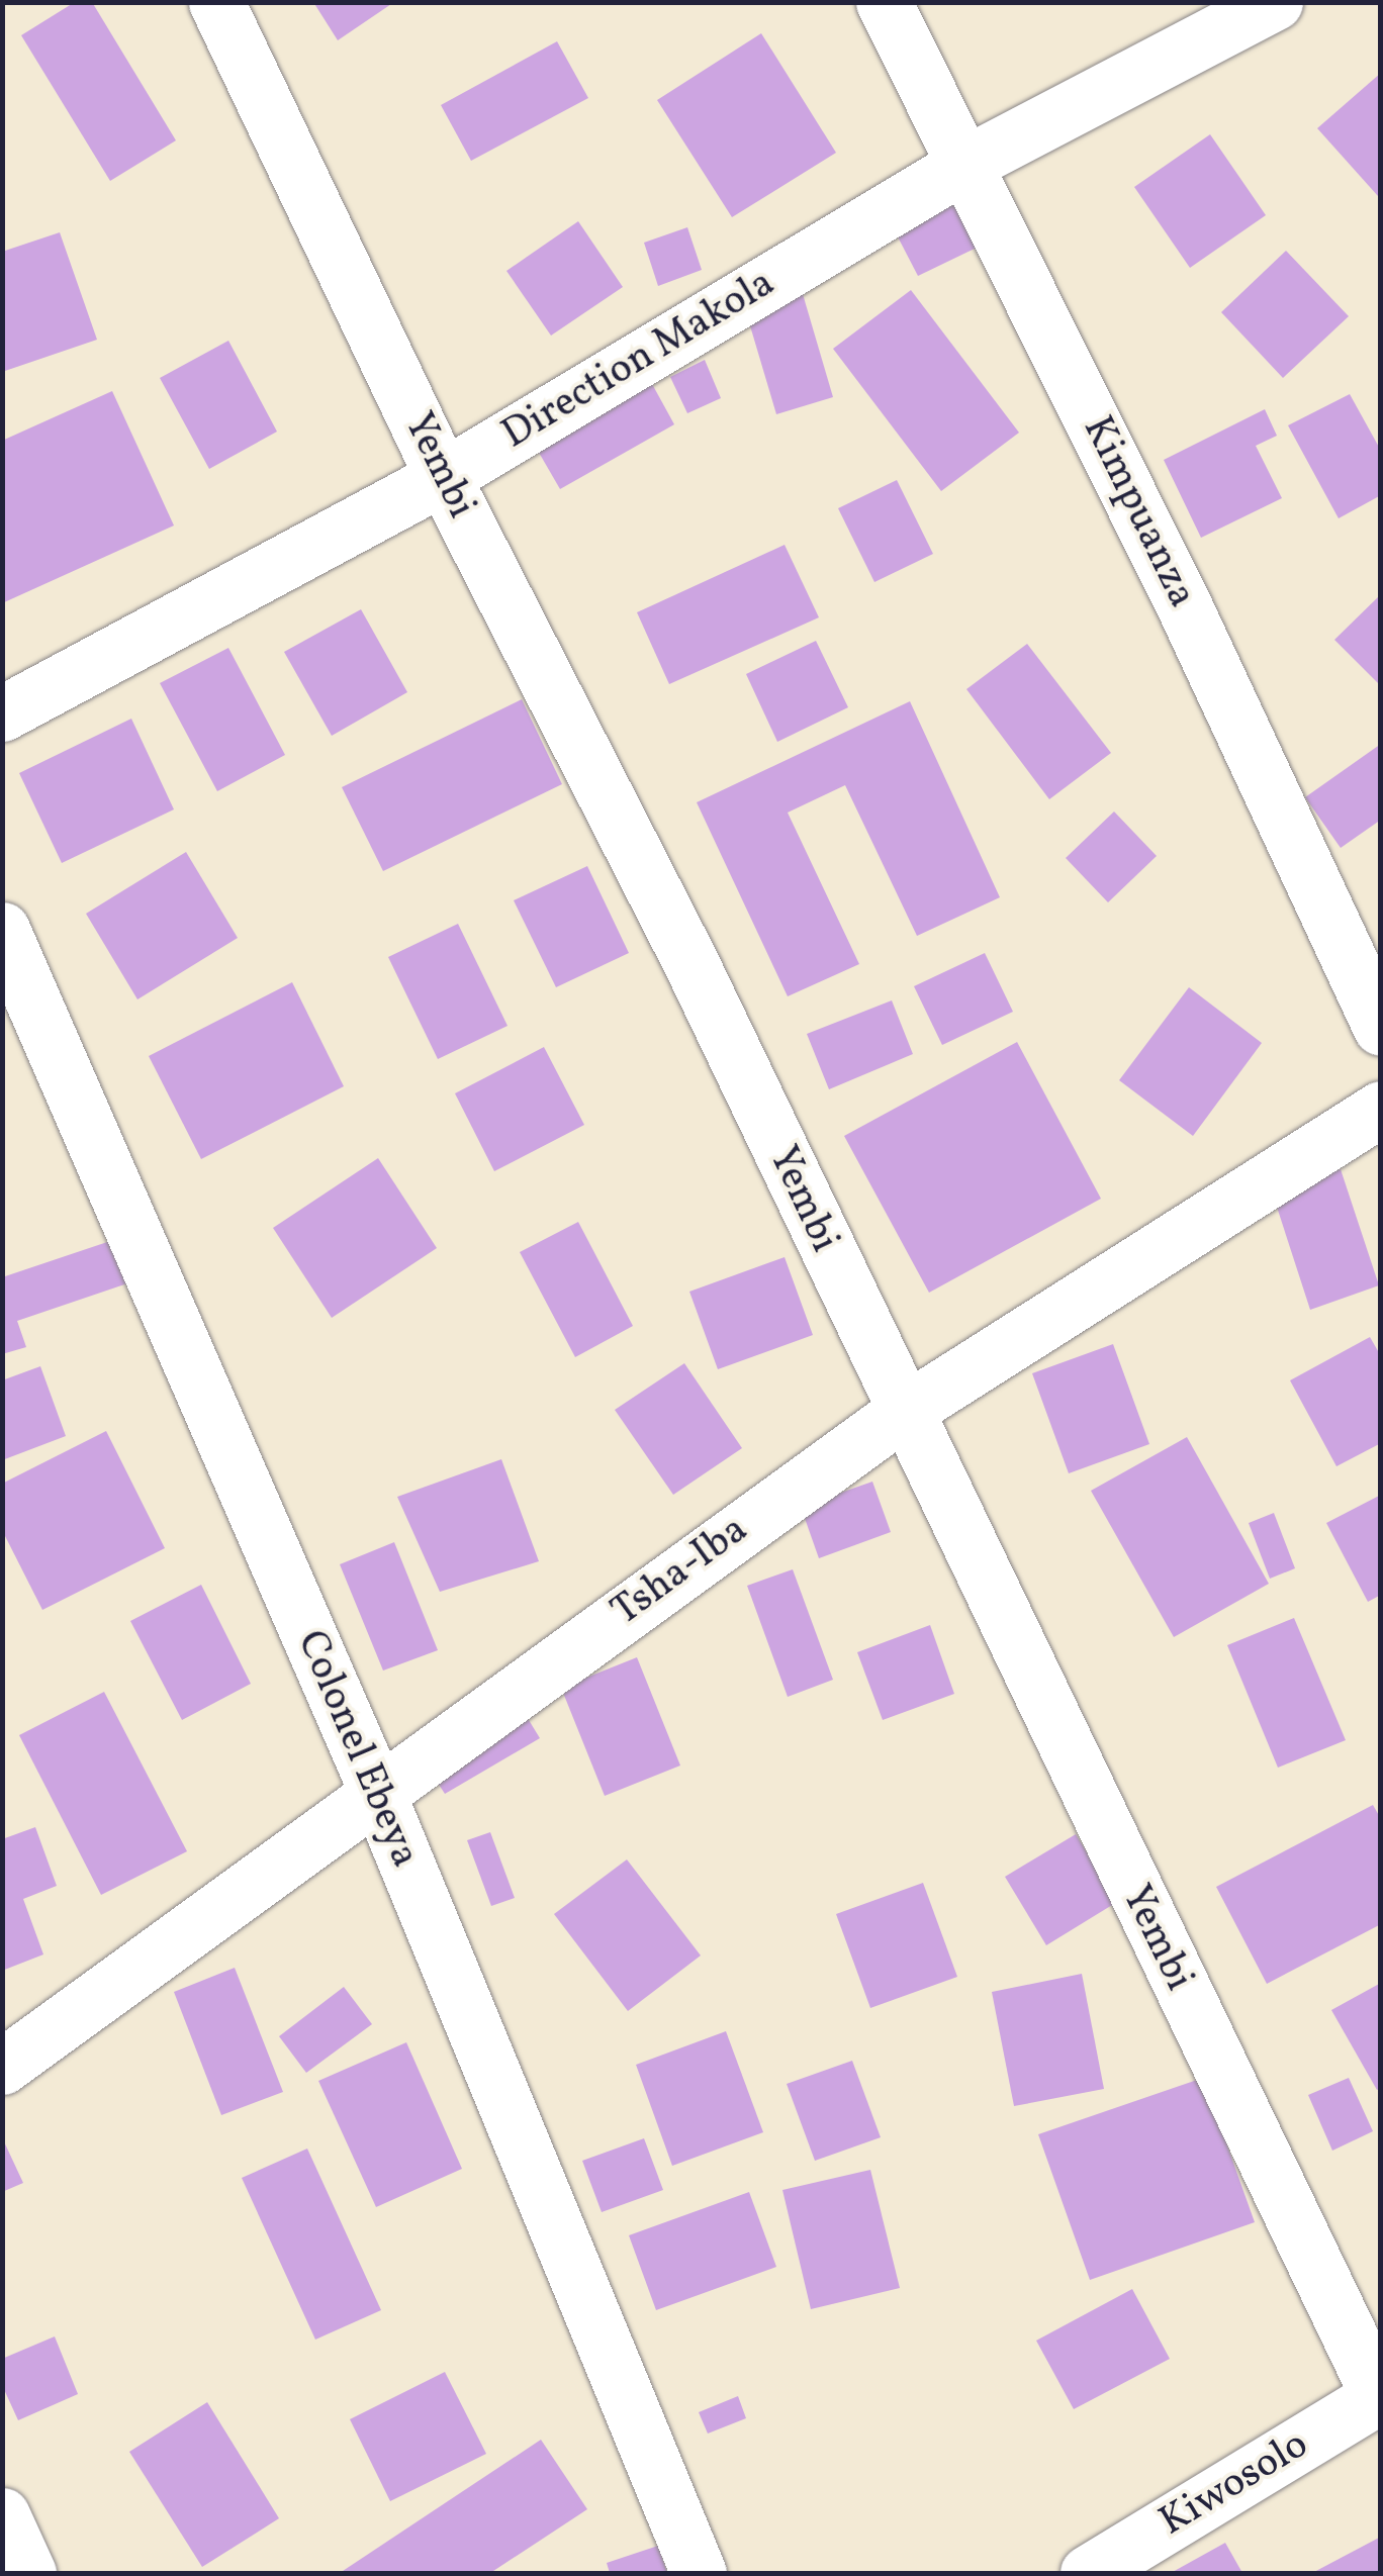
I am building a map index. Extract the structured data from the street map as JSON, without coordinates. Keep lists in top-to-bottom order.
{
  "streets": {
    "street": [
      "Direction Makola",
      "Yembi",
      "Kimpuanza",
      "Tsha-Iba",
      "Colonel Ebeya",
      "Kiwosolo"
    ]
  },
  "crossings": [
    ["Direction Makola", "Yembi"],
    ["Direction Makola", "Kimpuanza"],
    ["Yembi", "Tsha-Iba"],
    ["Yembi", "Kiwosolo"],
    ["Tsha-Iba", "Colonel Ebeya"]
  ]
}
